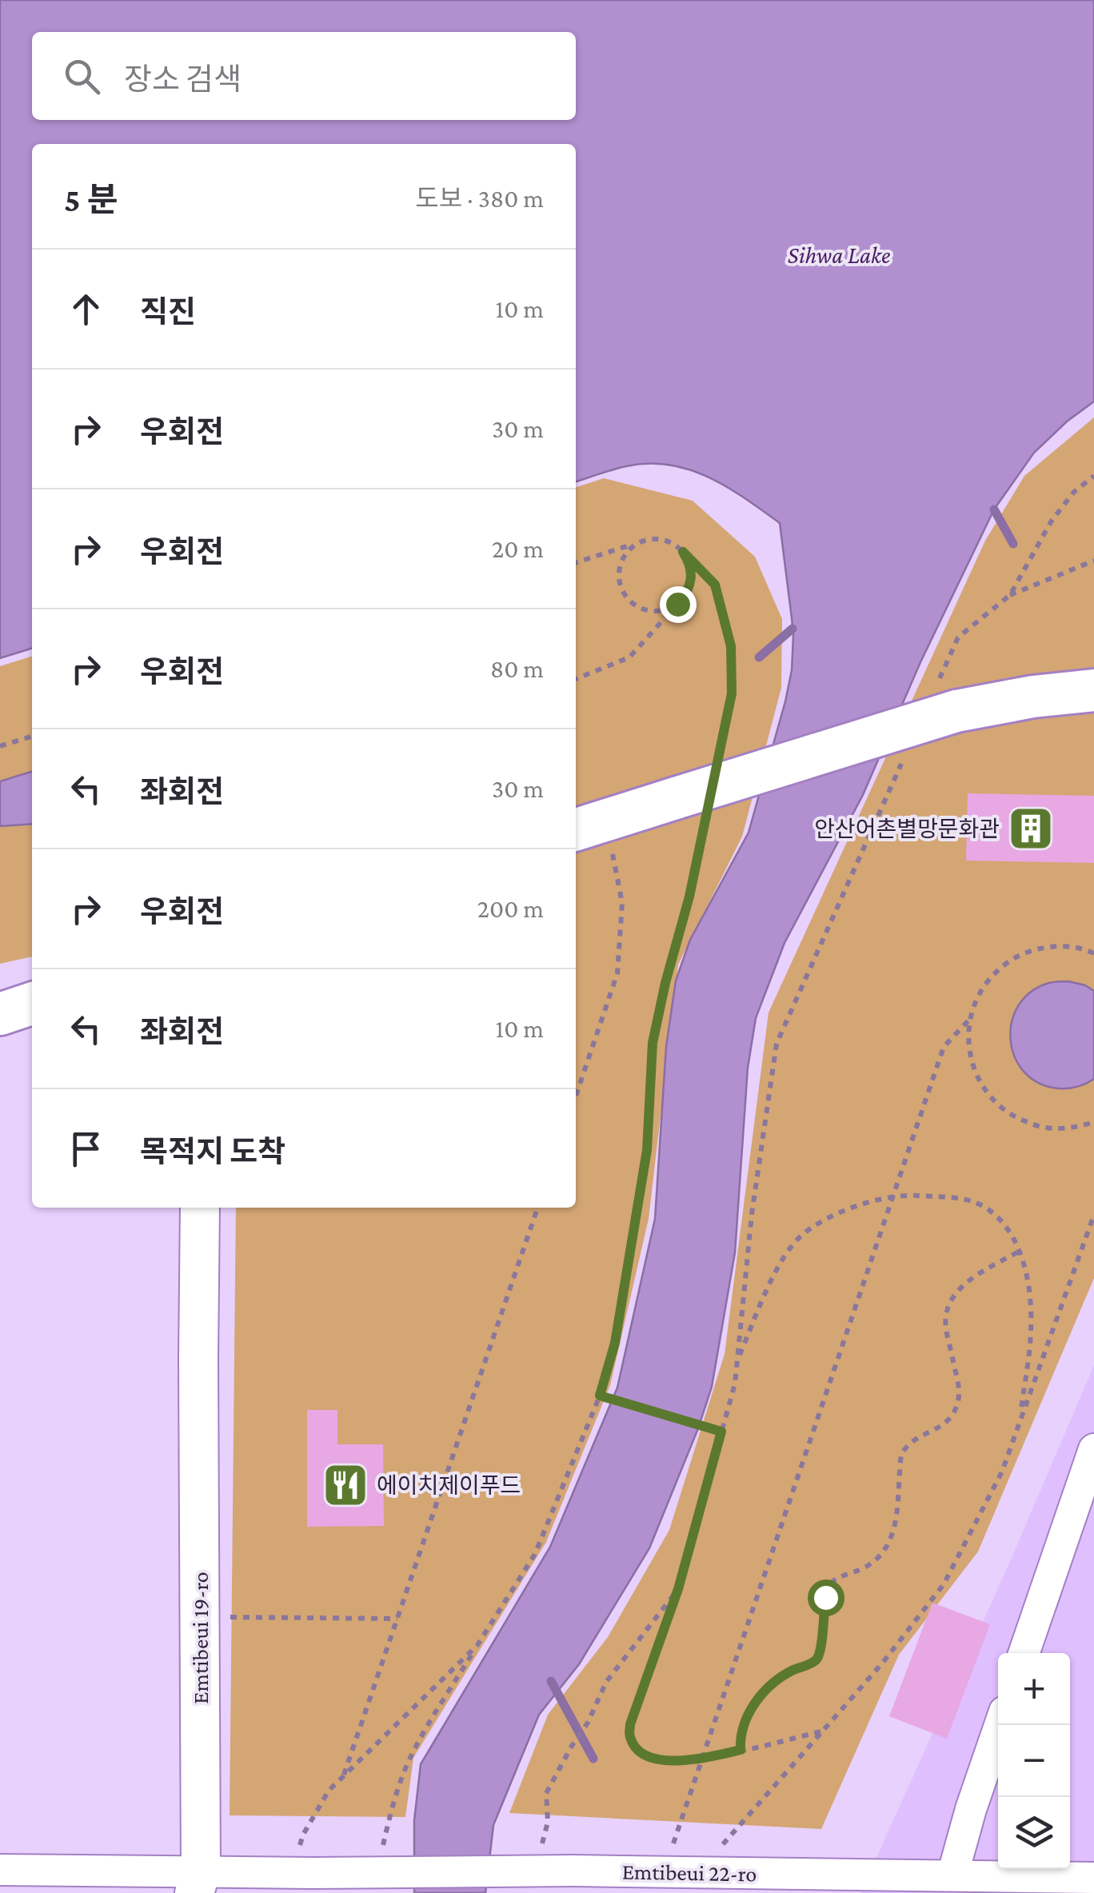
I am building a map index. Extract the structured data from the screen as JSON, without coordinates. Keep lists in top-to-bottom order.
{
  "streets": {
    "street": ["Emtibeui 19-ro", "Emtibeui 22-ro"]
  },
  "water": ["Sihwa Lake"],
  "places": {
    "building": ["안산어촌별망문화관"],
    "restaurant": ["에이치제이푸드"]
  },
  "page": {
    "search": "장소 검색",
    "heading": ["5 분", "도보 · 380 m"],
    "list": [
      ["직진", "10 m"],
      ["우회전", "30 m"],
      ["우회전", "20 m"],
      ["우회전", "80 m"],
      ["좌회전", "30 m"],
      ["우회전", "200 m"],
      ["좌회전", "10 m"],
      "목적지 도착"
    ],
    "map_buttons": ["+", "−"]
  }
}
